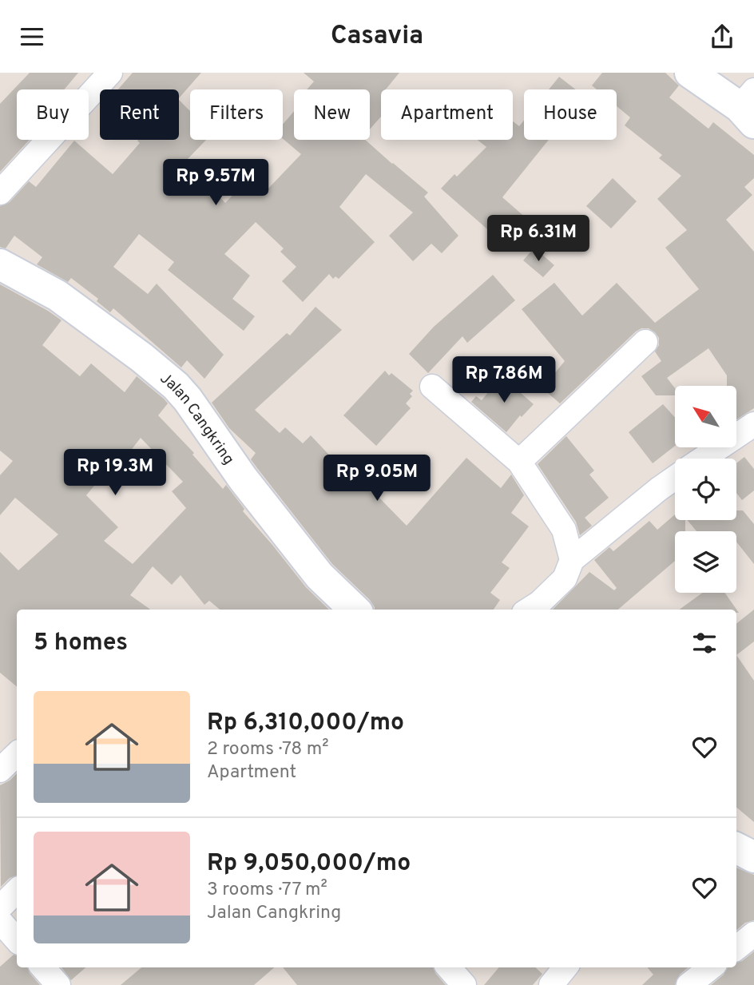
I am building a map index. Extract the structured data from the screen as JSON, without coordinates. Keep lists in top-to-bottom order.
{
  "streets": {
    "street": ["Jalan Cangkring"]
  },
  "north": "top left",
  "page": {
    "header": "Casavia",
    "chip": [
      "Buy",
      "Rent",
      "Filters",
      "New",
      "Apartment",
      "House"
    ],
    "price": [
      "Rp 9.57M",
      "Rp 6.31M",
      "Rp 7.86M",
      "Rp 19.3M",
      "Rp 9.05M"
    ],
    "heading": "5 homes",
    "list": [
      {
        "name": "Rp 6,310,000/mo",
        "note": "2 rooms · 78 m² · Apartment"
      },
      {
        "name": "Rp 9,050,000/mo",
        "note": "3 rooms · 77 m² · Jalan Cangkring"
      }
    ]
  }
}
